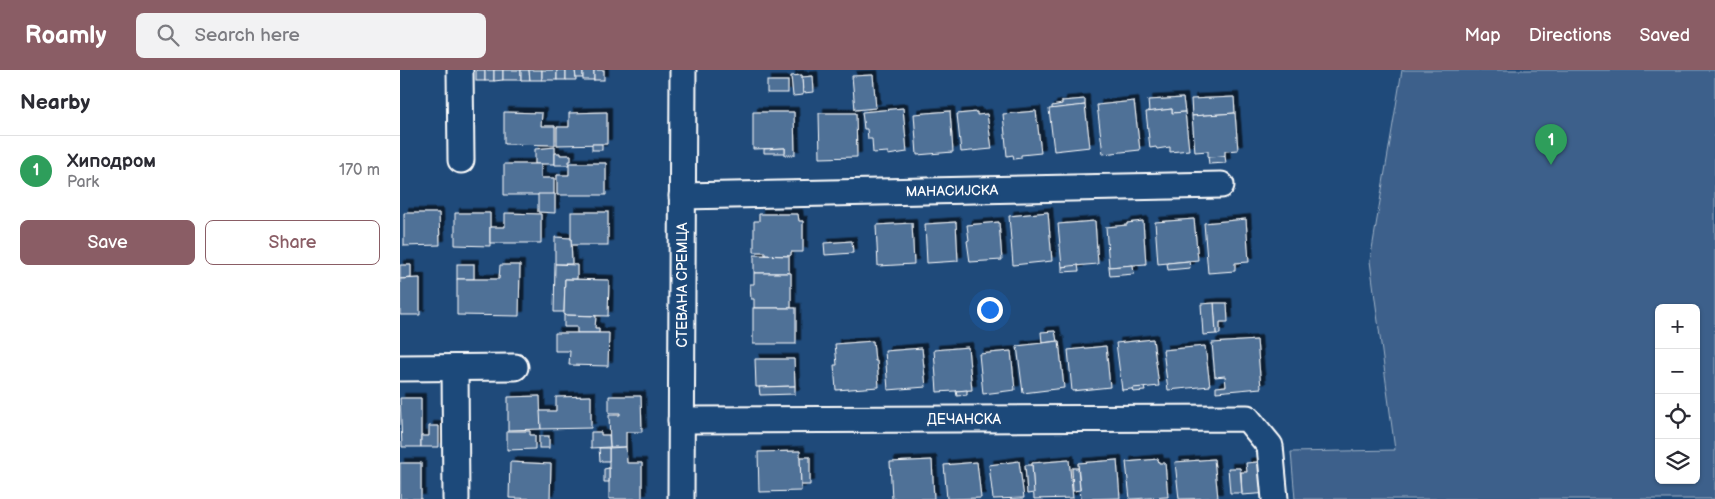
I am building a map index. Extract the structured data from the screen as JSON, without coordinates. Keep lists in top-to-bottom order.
{
  "streets": {
    "street": ["МАНАСИЈСКА", "СТЕВАНА СРЕМЦА", "ДЕЧАНСКА"]
  },
  "crossings": [
    ["МАНАСИЈСКА", "СТЕВАНА СРЕМЦА"],
    ["СТЕВАНА СРЕМЦА", "ДЕЧАНСКА"]
  ],
  "page": {
    "header": "Roamly",
    "search": "Search here",
    "nav": ["Map", "Directions", "Saved"],
    "heading": "Nearby",
    "pins": "1",
    "list": [
      {
        "mark": "1",
        "name": "Хиподром",
        "note": "Park",
        "value": "170 m"
      }
    ],
    "buttons": ["Save", "Share"],
    "map_buttons": ["+", "−"]
  }
}
